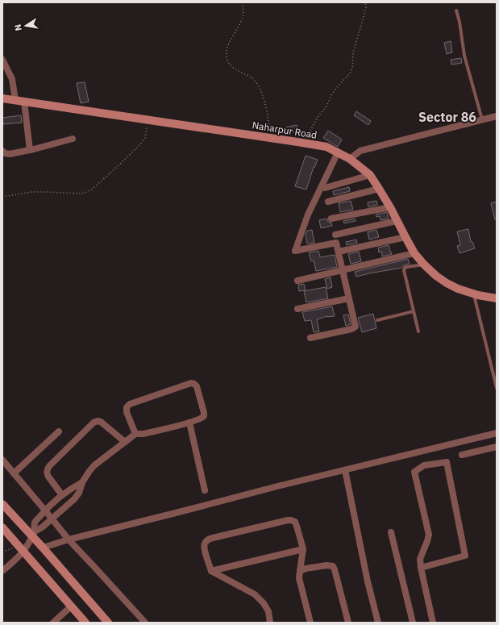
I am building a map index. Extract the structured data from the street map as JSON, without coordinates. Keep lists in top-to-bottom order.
{
  "streets": {
    "street": ["Naharpur Road"]
  },
  "districts": ["Sector 86"],
  "north": "left"
}
